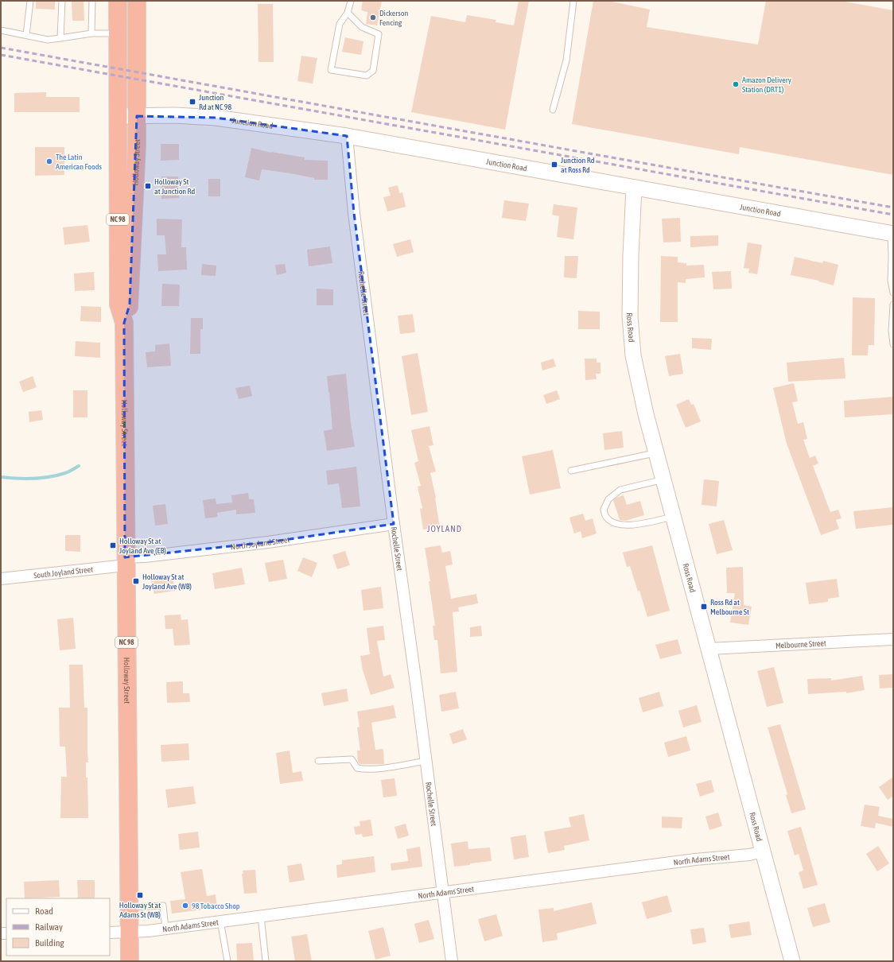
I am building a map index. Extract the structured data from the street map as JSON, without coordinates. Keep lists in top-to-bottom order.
{
  "streets": {
    "highway": ["Holloway Street", "NC 98"],
    "street": [
      "Junction Road",
      "Rochelle Street",
      "Ross Road",
      "North Joyland Street",
      "South Joyland Street",
      "Melbourne Street",
      "North Adams Street"
    ]
  },
  "crossings": [
    ["Junction Road", "Holloway Street"],
    ["Junction Road", "Rochelle Street"],
    ["Junction Road", "Ross Road"],
    ["Holloway Street", "North Joyland Street"],
    ["Holloway Street", "South Joyland Street"],
    ["Holloway Street", "North Adams Street"],
    ["Rochelle Street", "North Joyland Street"],
    ["Rochelle Street", "North Adams Street"],
    ["Ross Road", "Melbourne Street"],
    ["Ross Road", "North Adams Street"],
    ["North Joyland Street", "South Joyland Street"]
  ],
  "districts": ["JOYLAND"],
  "places": {
    "other": [
      "Dickerson Fencing",
      "Amazon Delivery Station (DRT1)",
      "The Latin American Foods",
      "98 Tobacco Shop"
    ],
    "transit": [
      "Junction Rd at NC 98",
      "Junction Rd at Ross Rd",
      "Holloway St at Junction Rd",
      "Holloway St at Joyland Ave (EB)",
      "Holloway St at Joyland Ave (WB)",
      "Ross Rd at Melbourne St",
      "Holloway St at Adams St (WB)"
    ]
  },
  "legend": ["Road", "Railway", "Building"]
}
